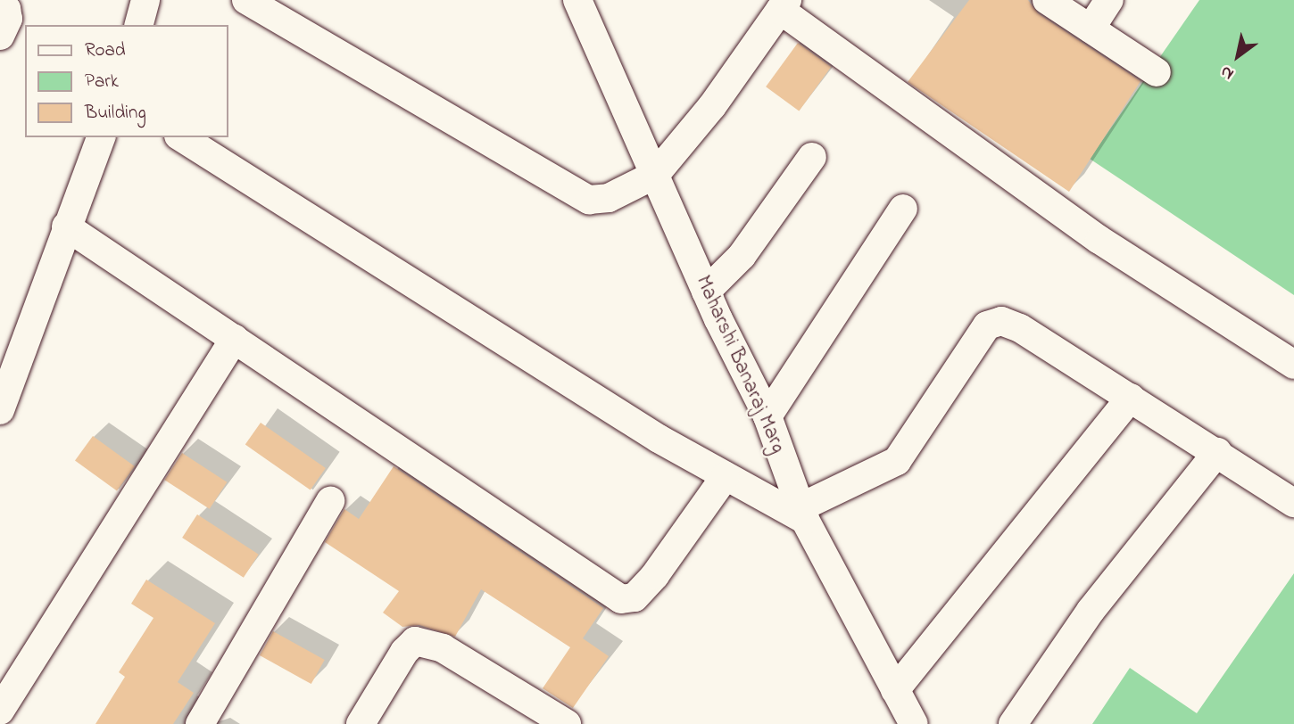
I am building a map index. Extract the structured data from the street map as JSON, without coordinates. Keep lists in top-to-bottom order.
{
  "streets": {
    "street": ["Maharshi Banaraj Marg"]
  },
  "legend": ["Road", "Park", "Building"],
  "north": "bottom left"
}
